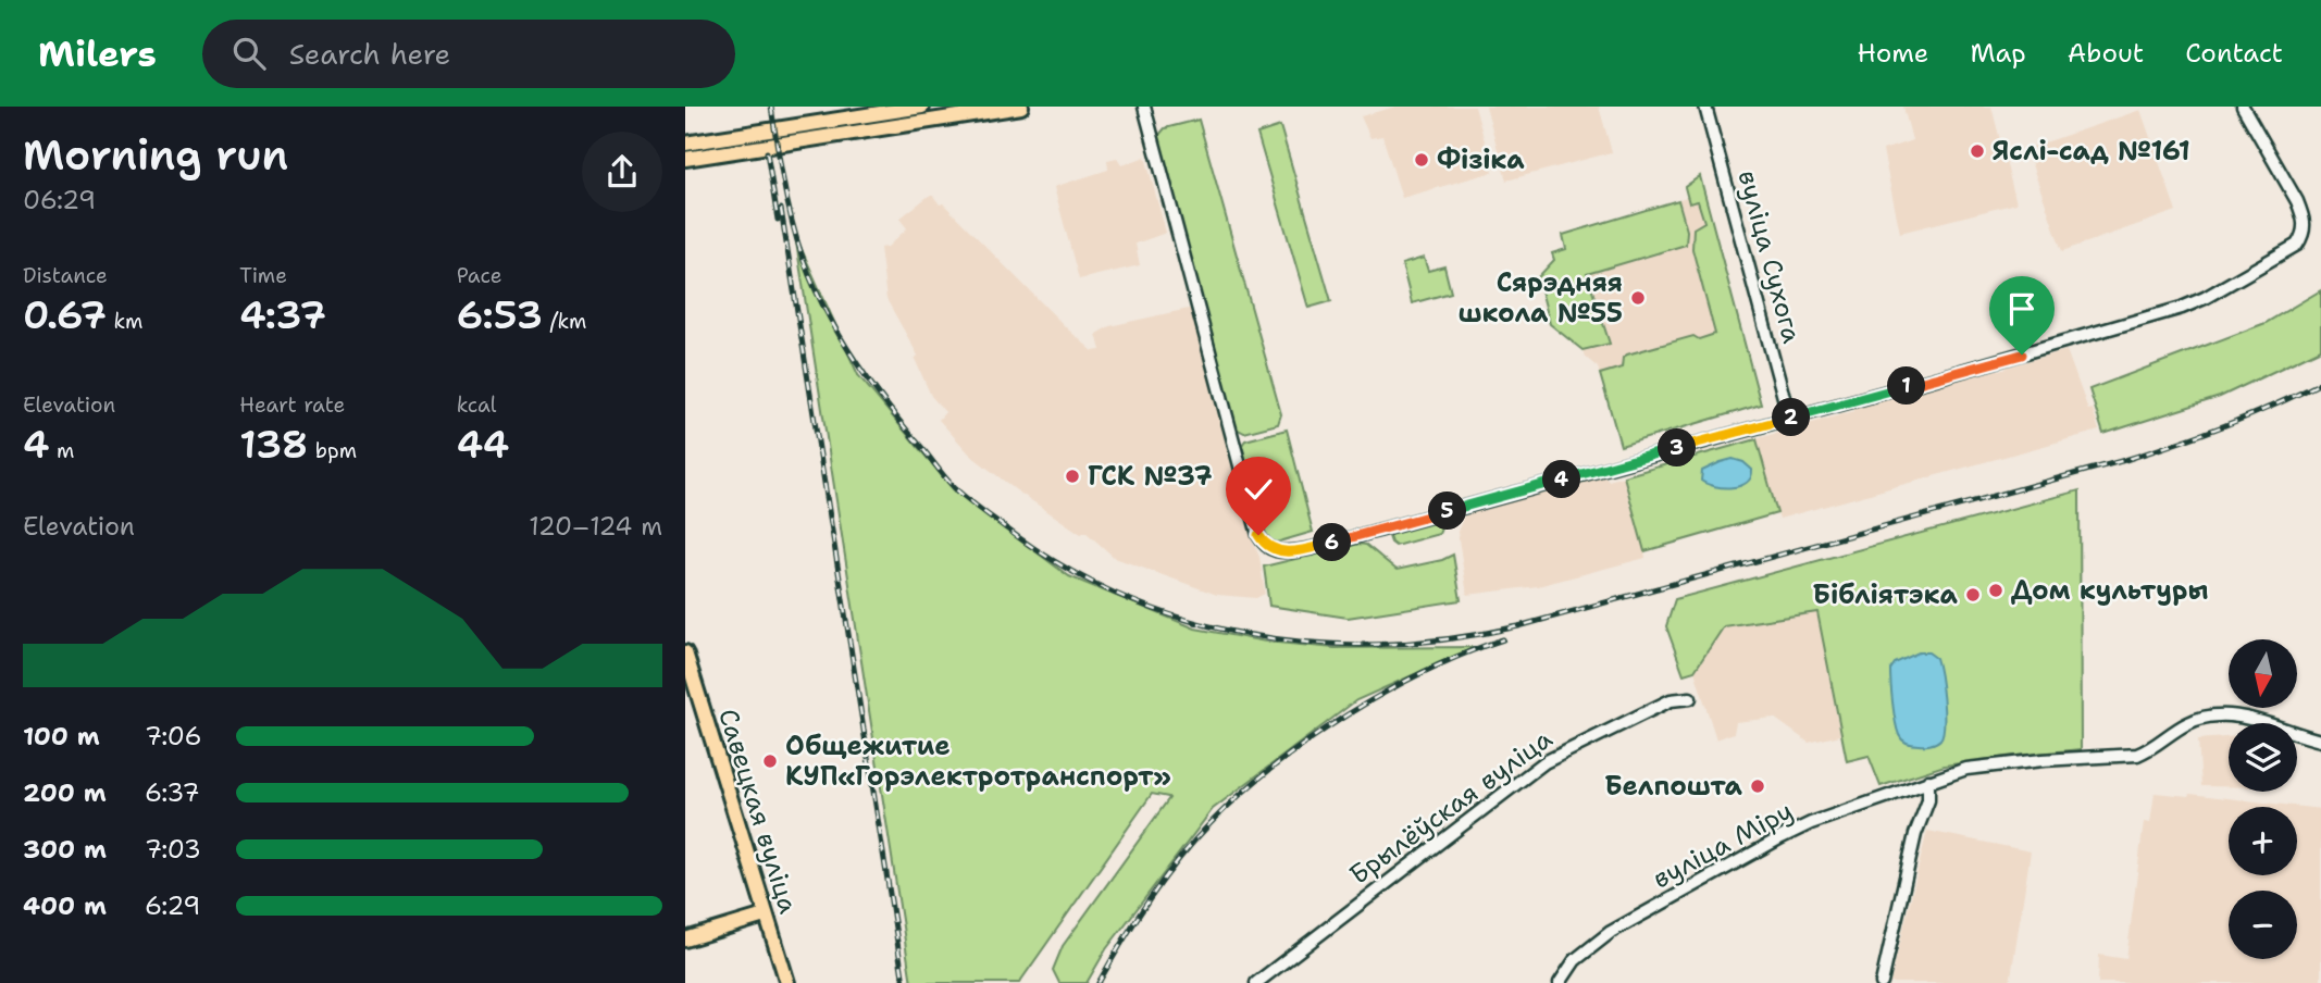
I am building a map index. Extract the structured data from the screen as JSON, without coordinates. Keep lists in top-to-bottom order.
{
  "streets": {
    "main road": ["Савецкая вуліца"],
    "street": ["вуліца Сухога", "Брылёўская вуліца", "вуліца Міру"]
  },
  "places": [
    "Яслі-сад №161",
    "Фізіка",
    "Сярэдняя школа №55",
    "ГСК №37",
    "Дом культуры",
    "Бібліятэка",
    "Общежитие КУП«Горэлектротранспорт»",
    "Белпошта"
  ],
  "north": "bottom",
  "page": {
    "header": "Milers",
    "search": "Search here",
    "nav": [
      "Home",
      "Map",
      "About",
      "Contact"
    ],
    "heading": ["Morning run", "06:29"],
    "stats": [
      ["Distance", "0.67 km"],
      ["Time", "4:37"],
      ["Pace", "6:53 /km"],
      ["Elevation", "4 m"],
      ["Heart rate", "138 bpm"],
      ["kcal", "44"]
    ],
    "pins": [
      "1",
      "2",
      "3",
      "4",
      "5",
      "6"
    ],
    "chart": ["Elevation", "120–124 m"],
    "map_buttons": ["+", "−"],
    "list": [
      {
        "name": "100 m",
        "note": "7:06"
      },
      {
        "name": "200 m",
        "note": "6:37"
      },
      {
        "name": "300 m",
        "note": "7:03"
      },
      {
        "name": "400 m",
        "note": "6:29"
      }
    ]
  }
}
